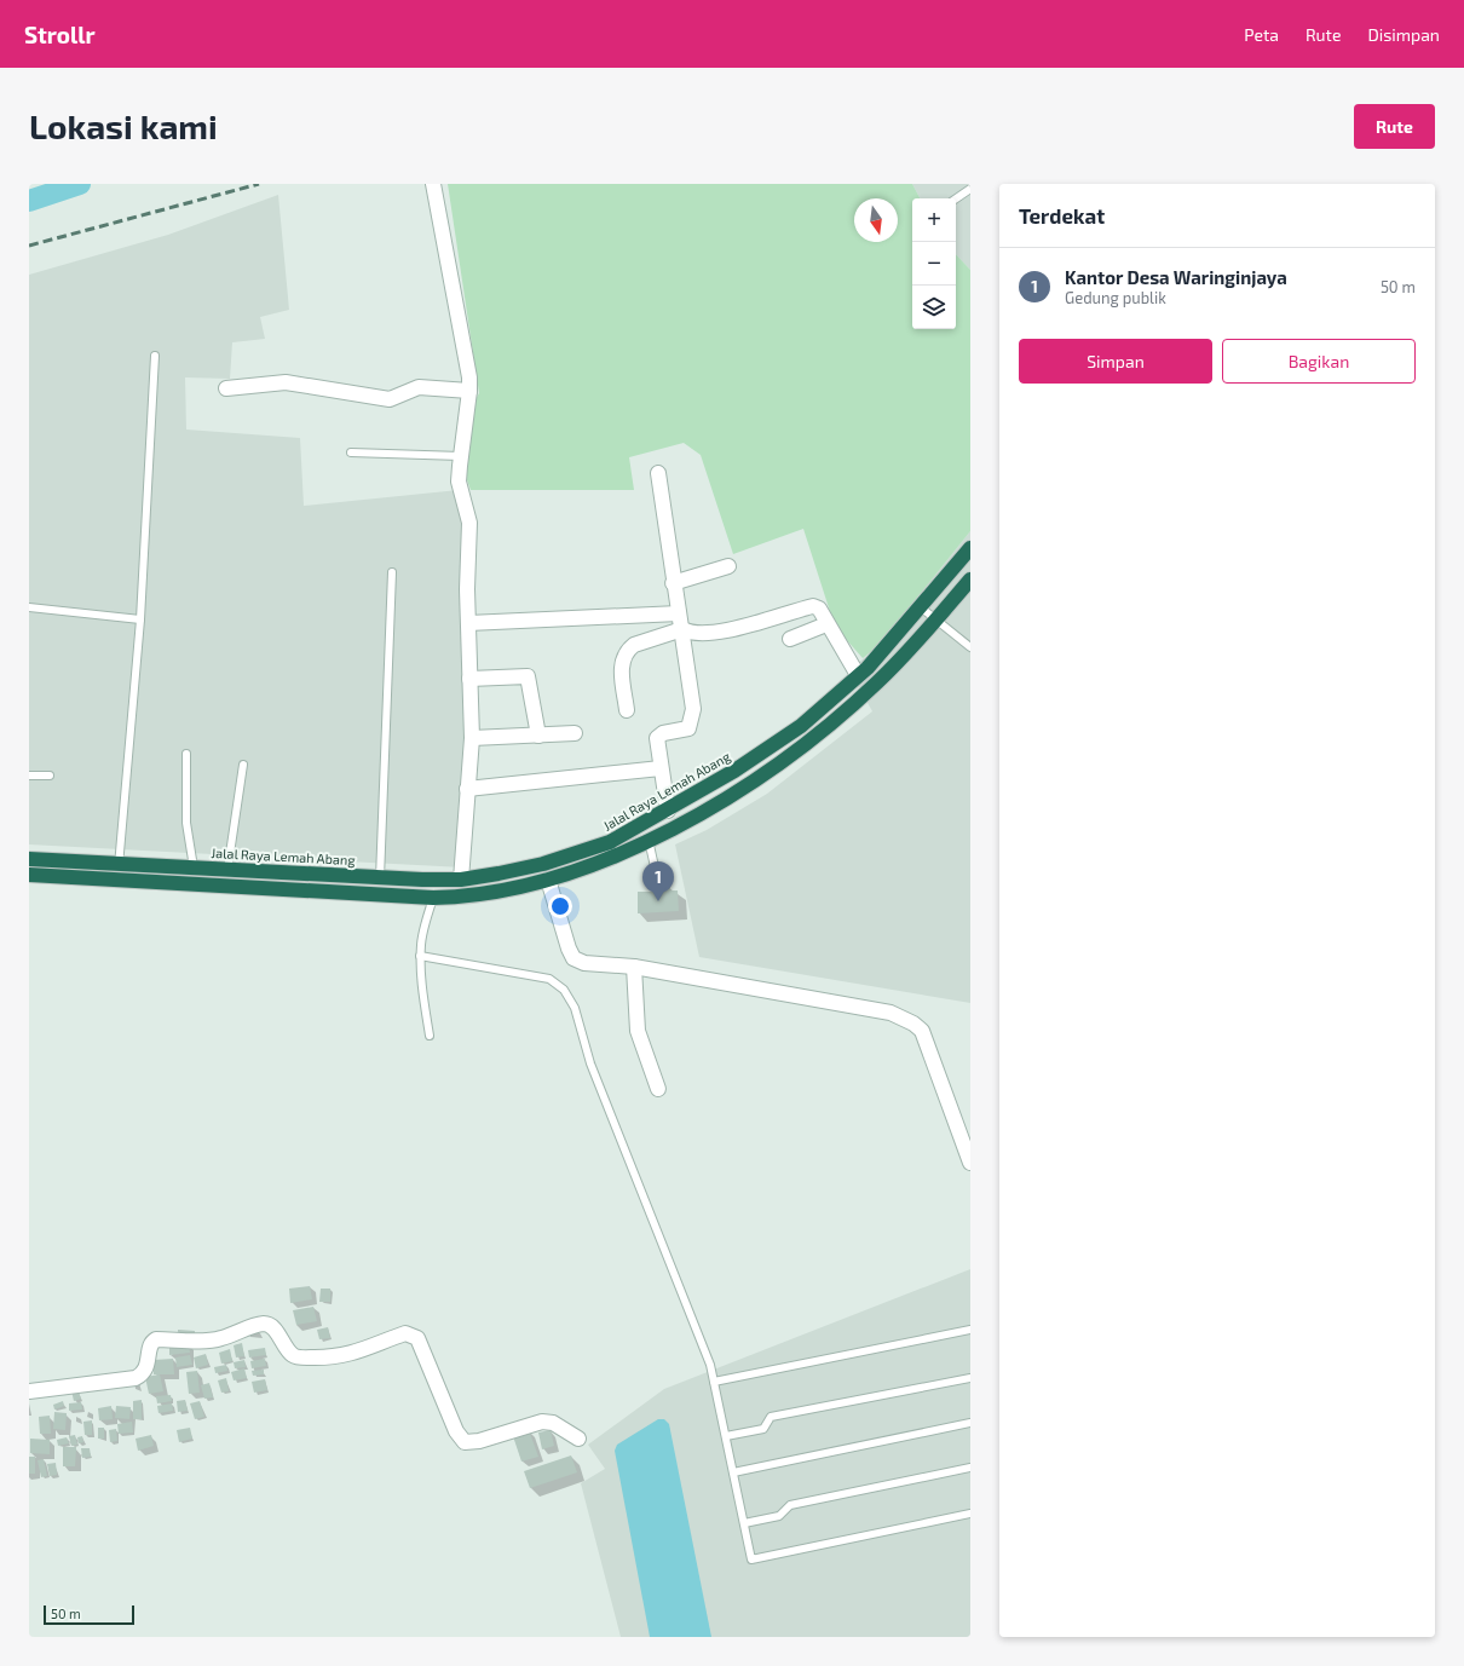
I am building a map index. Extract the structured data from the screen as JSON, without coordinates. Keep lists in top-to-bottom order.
{
  "streets": {
    "highway": ["Jalal Raya Lemah Abang"]
  },
  "scale_bar": "50 m",
  "north": "bottom",
  "page": {
    "header": "Strollr",
    "nav": ["Peta", "Rute", "Disimpan"],
    "buttons": [
      "Rute",
      ["Simpan", "Bagikan"]
    ],
    "title": "Lokasi kami",
    "heading": "Terdekat",
    "map_buttons": ["+", "−"],
    "list": [
      {
        "mark": "1",
        "name": "Kantor Desa Waringinjaya",
        "note": "Gedung publik",
        "value": "50 m"
      }
    ],
    "pins": "1",
    "scale": "50 m"
  }
}
